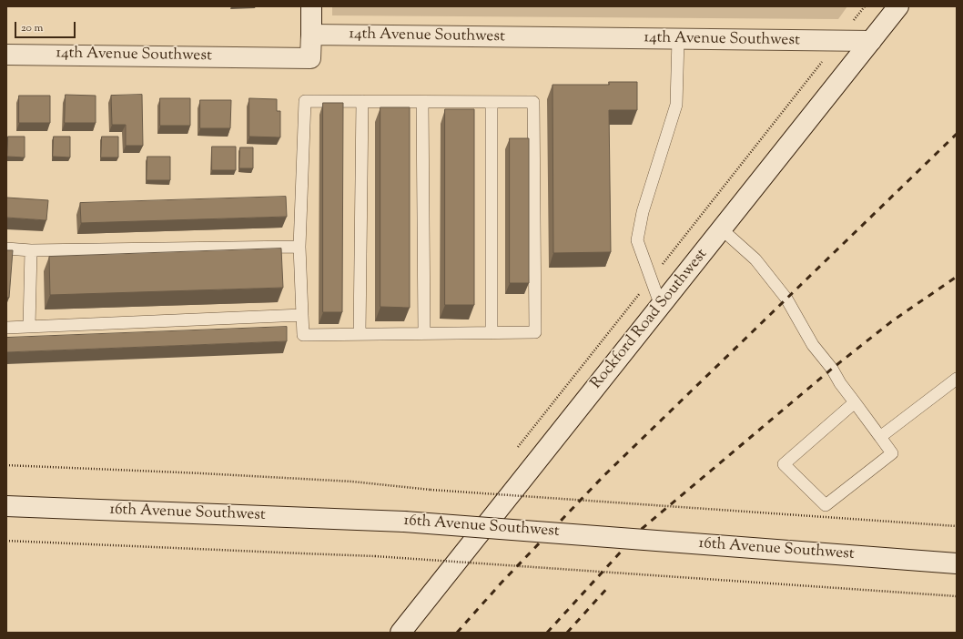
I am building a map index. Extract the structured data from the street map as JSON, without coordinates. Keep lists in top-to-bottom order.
{
  "streets": {
    "street": ["14th Avenue Southwest", "Rockford Road Southwest", "16th Avenue Southwest"]
  },
  "crossings": [
    ["14th Avenue Southwest", "Rockford Road Southwest"]
  ],
  "scale_bar": "20 m"
}
